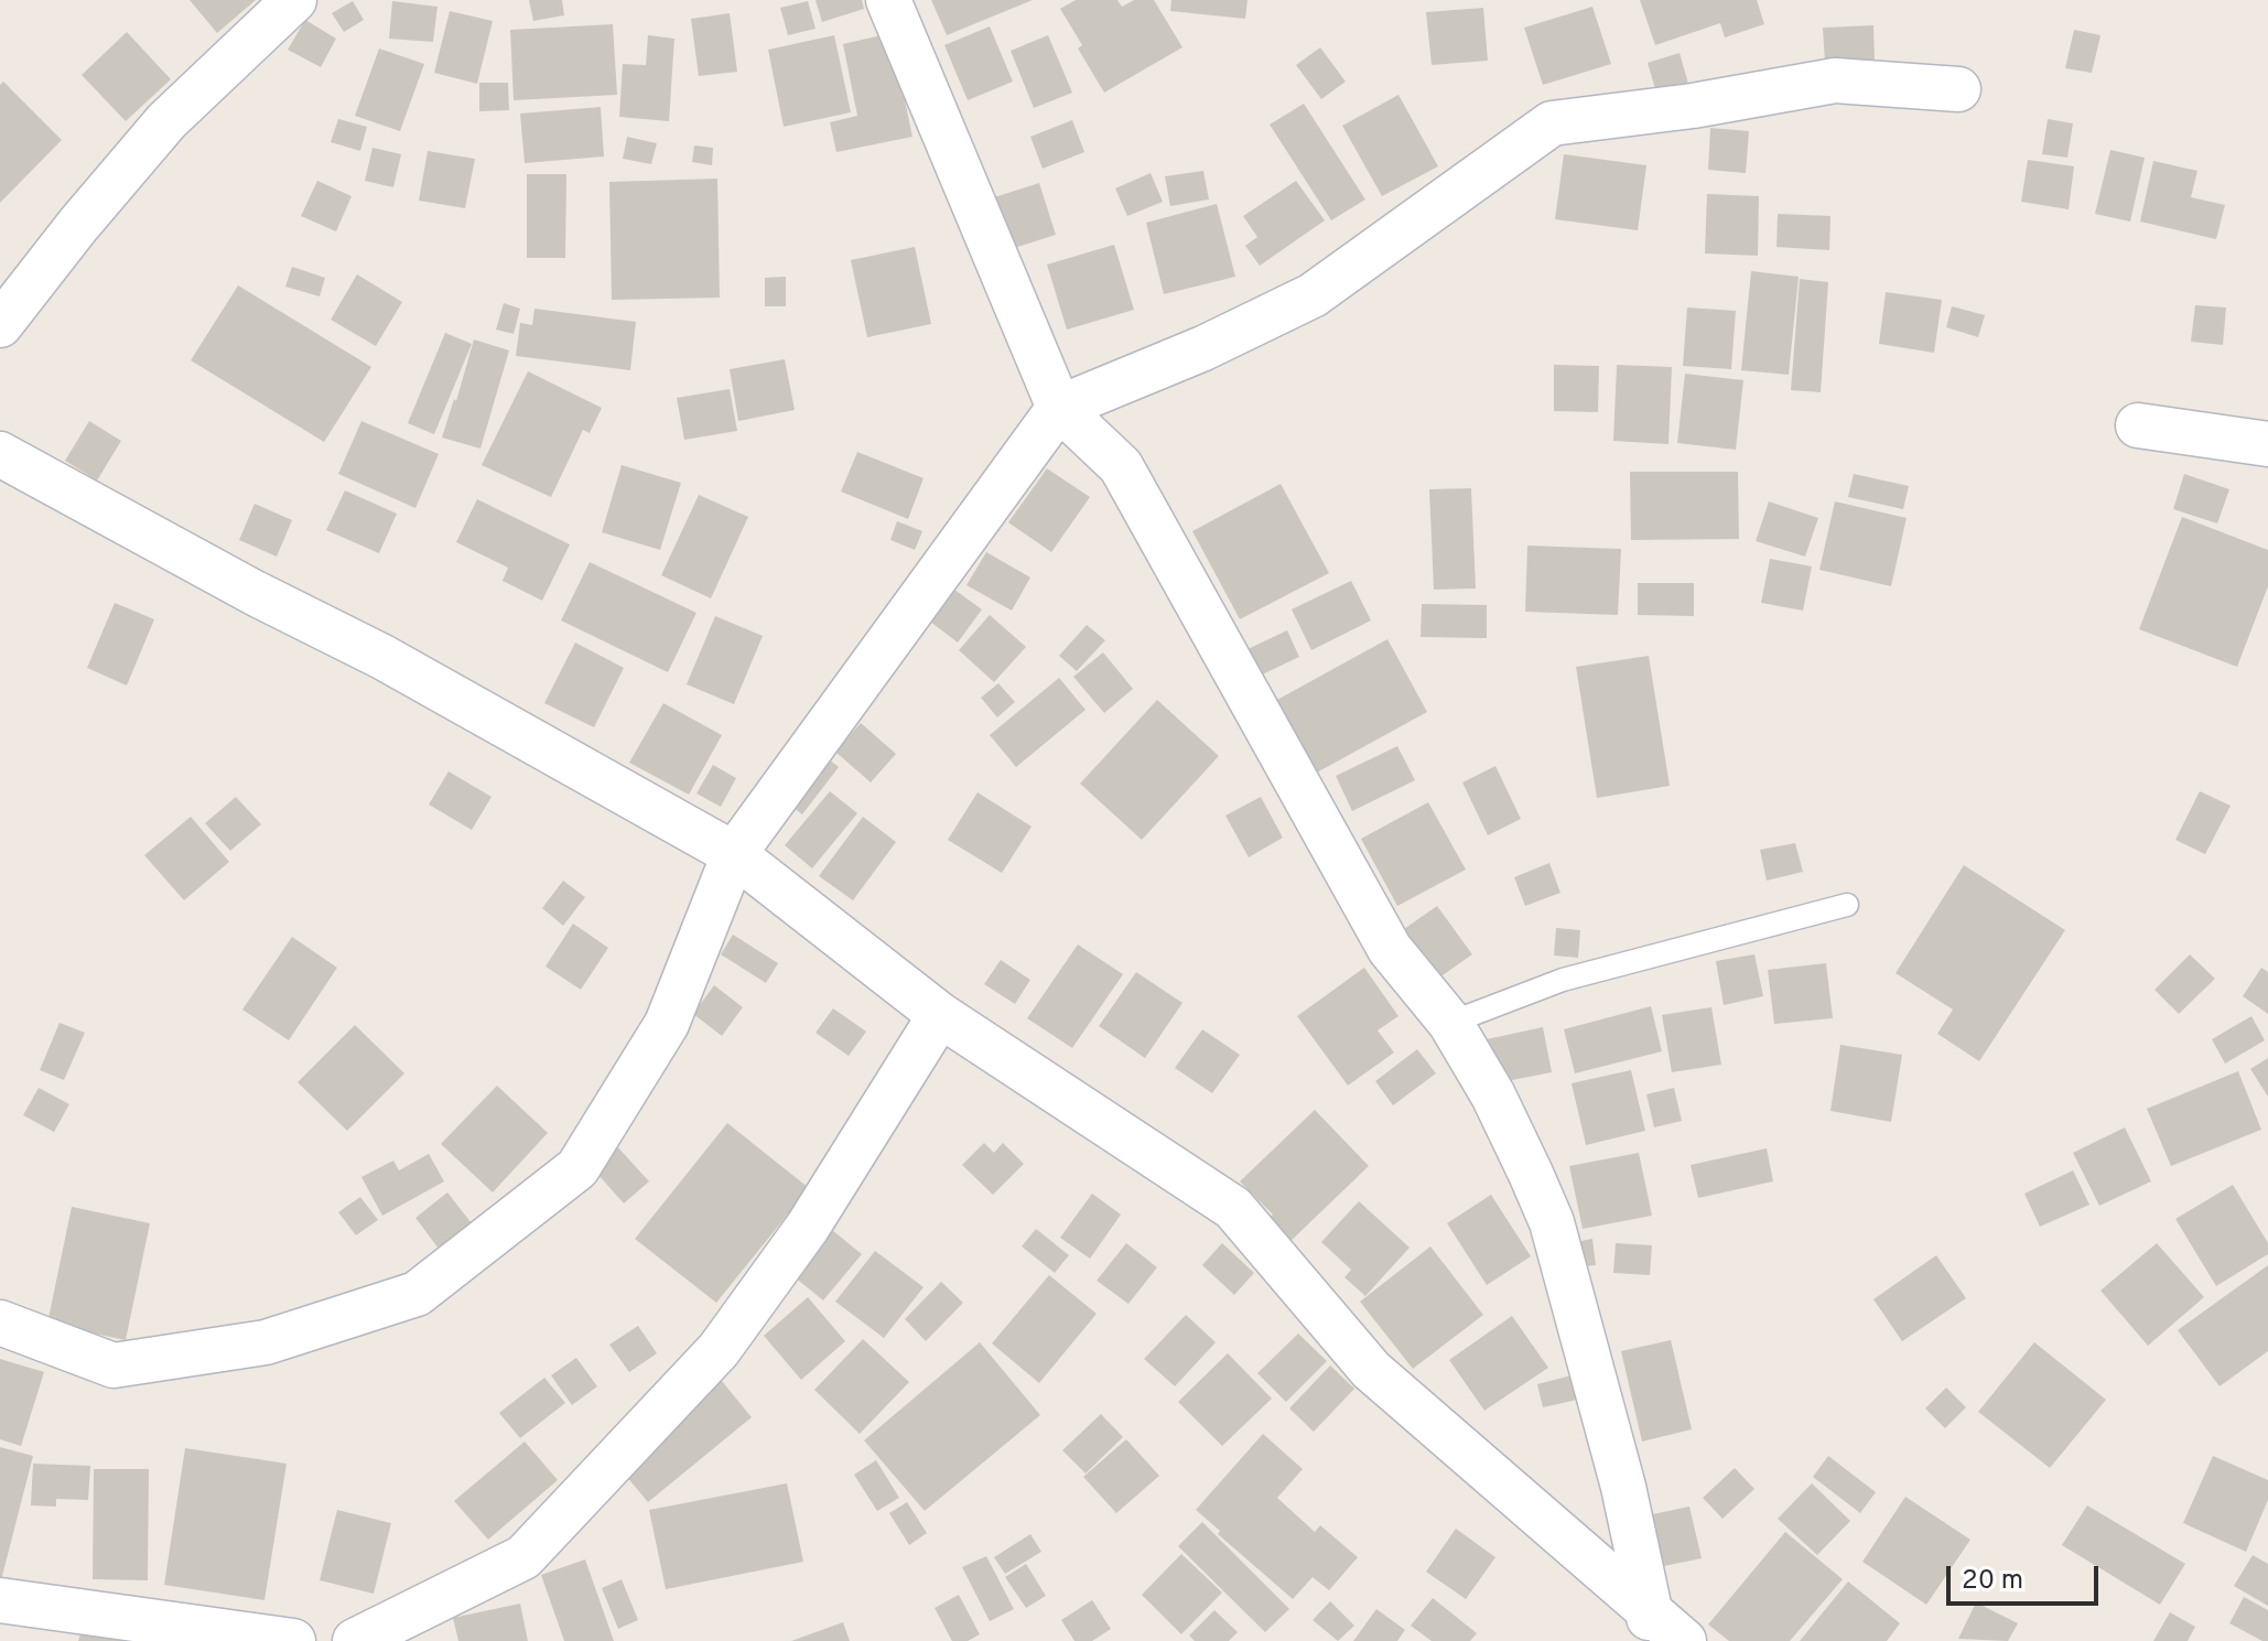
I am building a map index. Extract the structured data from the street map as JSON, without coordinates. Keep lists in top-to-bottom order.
{
  "scale_bar": "20 m"
}
